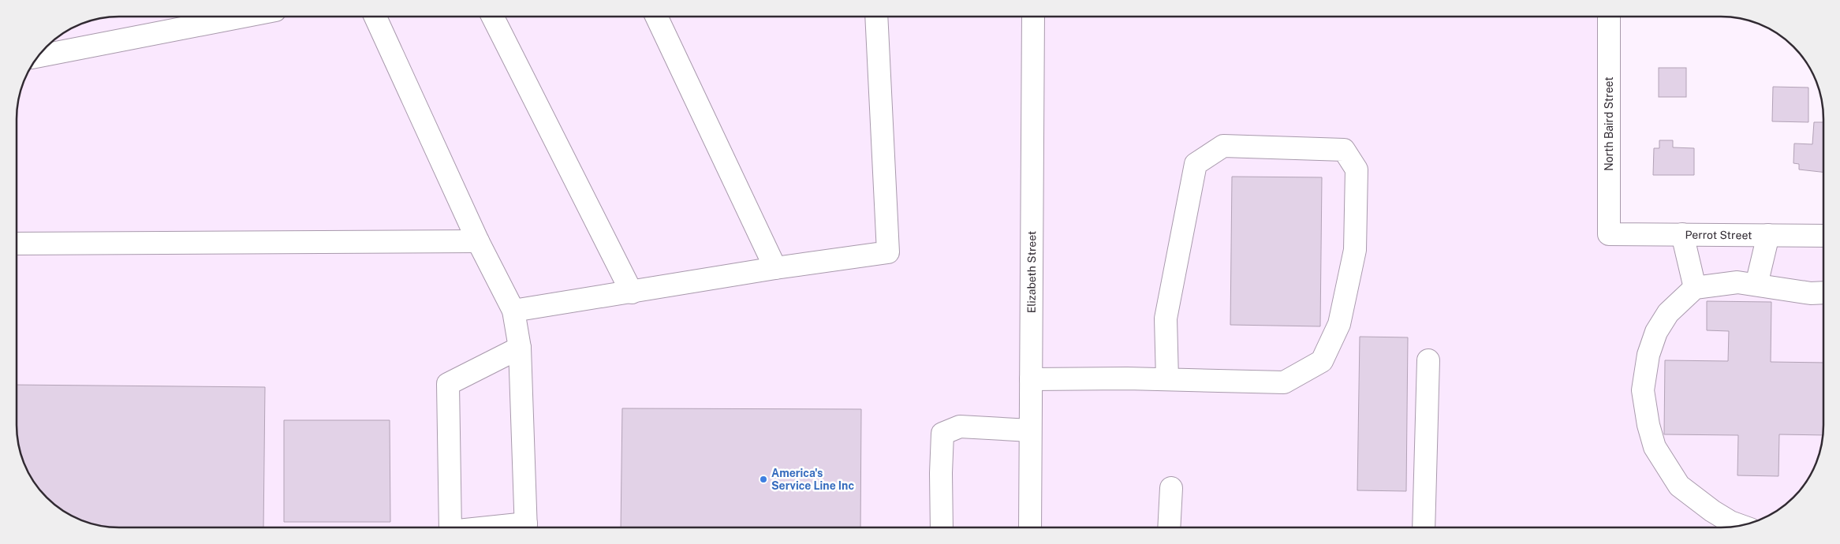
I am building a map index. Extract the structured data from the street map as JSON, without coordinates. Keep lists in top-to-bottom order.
{
  "streets": {
    "street": ["North Baird Street", "Perrot Street", "Elizabeth Street"]
  },
  "crossings": [
    ["North Baird Street", "Perrot Street"]
  ],
  "places": ["America's Service Line Inc"]
}
